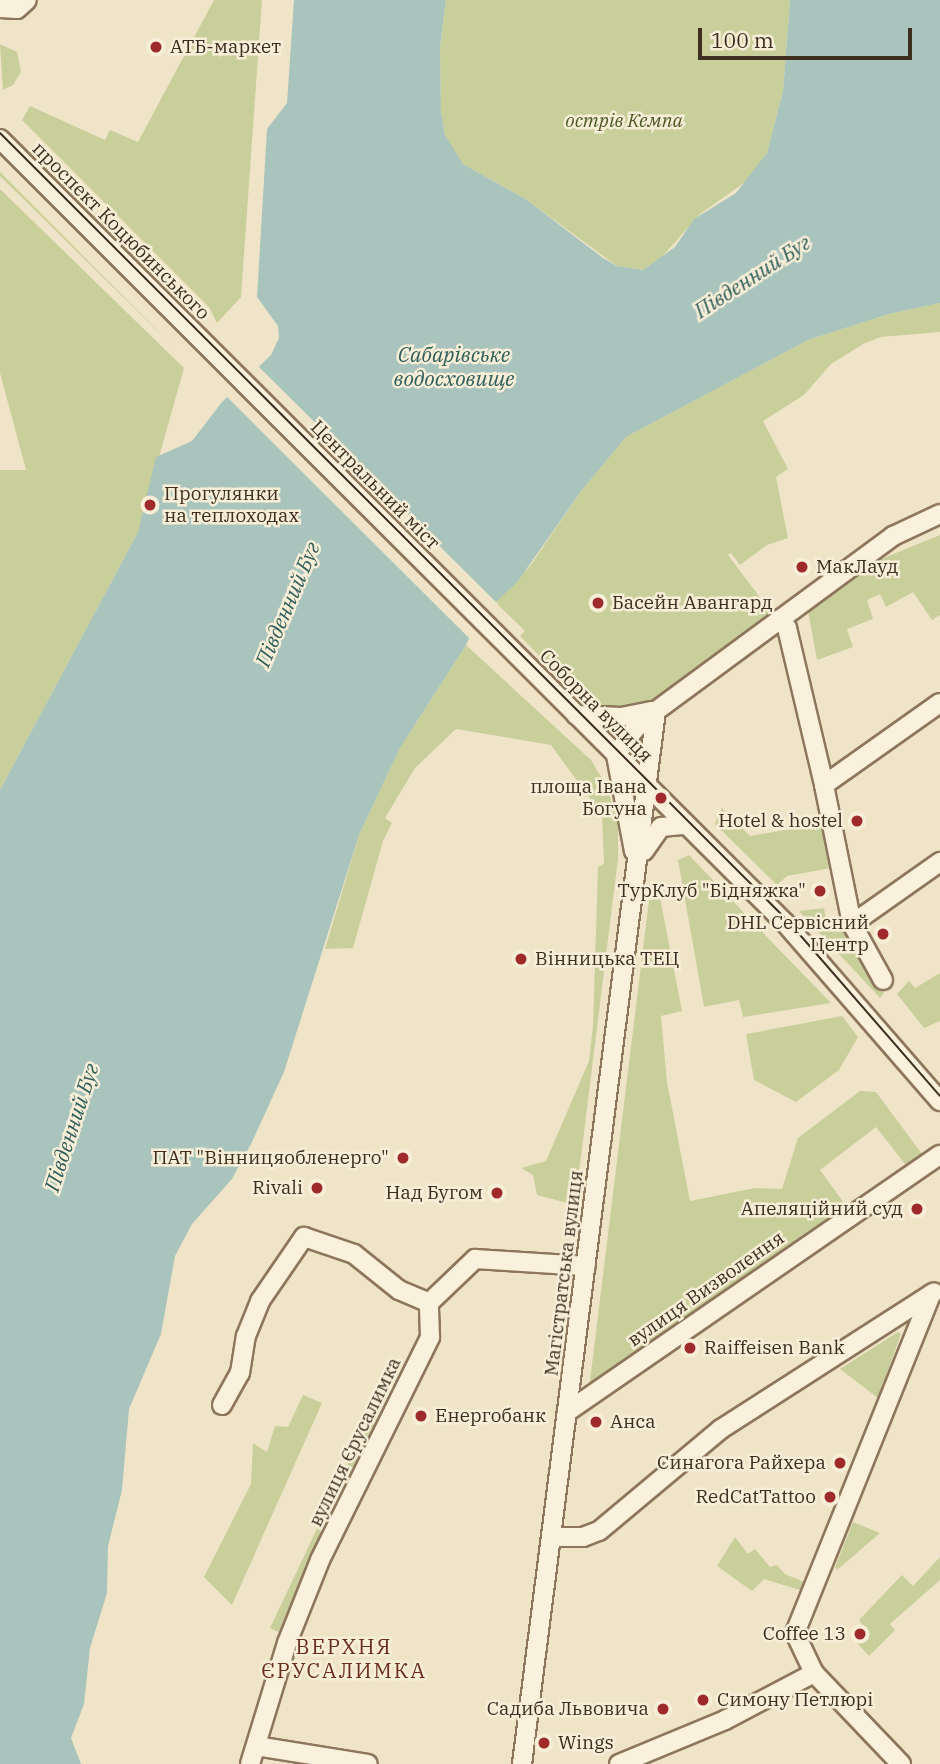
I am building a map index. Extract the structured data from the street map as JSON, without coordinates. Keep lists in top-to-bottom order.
{
  "streets": {
    "street": [
      "проспект Коцюбинського",
      "Центральний міст",
      "Соборна вулиця",
      "Магістратська вулиця",
      "вулиця Визволення",
      "вулиця Єрусалимка"
    ]
  },
  "crossings": [
    ["проспект Коцюбинського", "Центральний міст"],
    ["Центральний міст", "Соборна вулиця"],
    ["Соборна вулиця", "Магістратська вулиця"],
    ["Магістратська вулиця", "вулиця Визволення"]
  ],
  "districts": ["ВЕРХНЯ ЄРУСАЛИМКА"],
  "water": ["Південний Буг", "Сабарівське водосховище"],
  "parks": ["острів Кемпа"],
  "places": [
    "АТБ-маркет",
    "Прогулянки на теплоходах",
    "МакЛауд",
    "Басейн Авангард",
    "площа Івана Богуна",
    "Hotel & hostel",
    "ТурКлуб \"Бідняжка\"",
    "DHL Сервісний Центр",
    "Вінницька ТЕЦ",
    "ПАТ \"Вінницяобленерго\"",
    "Rivali",
    "Над Бугом",
    "Апеляційний суд",
    "Raiffeisen Bank",
    "Енергобанк",
    "Анса",
    "Синагога Райхера",
    "RedCatTattoo",
    "Coffee 13",
    "Симону Петлюрі",
    "Садиба Львовича",
    "Wings"
  ],
  "scale_bar": "100 m"
}
